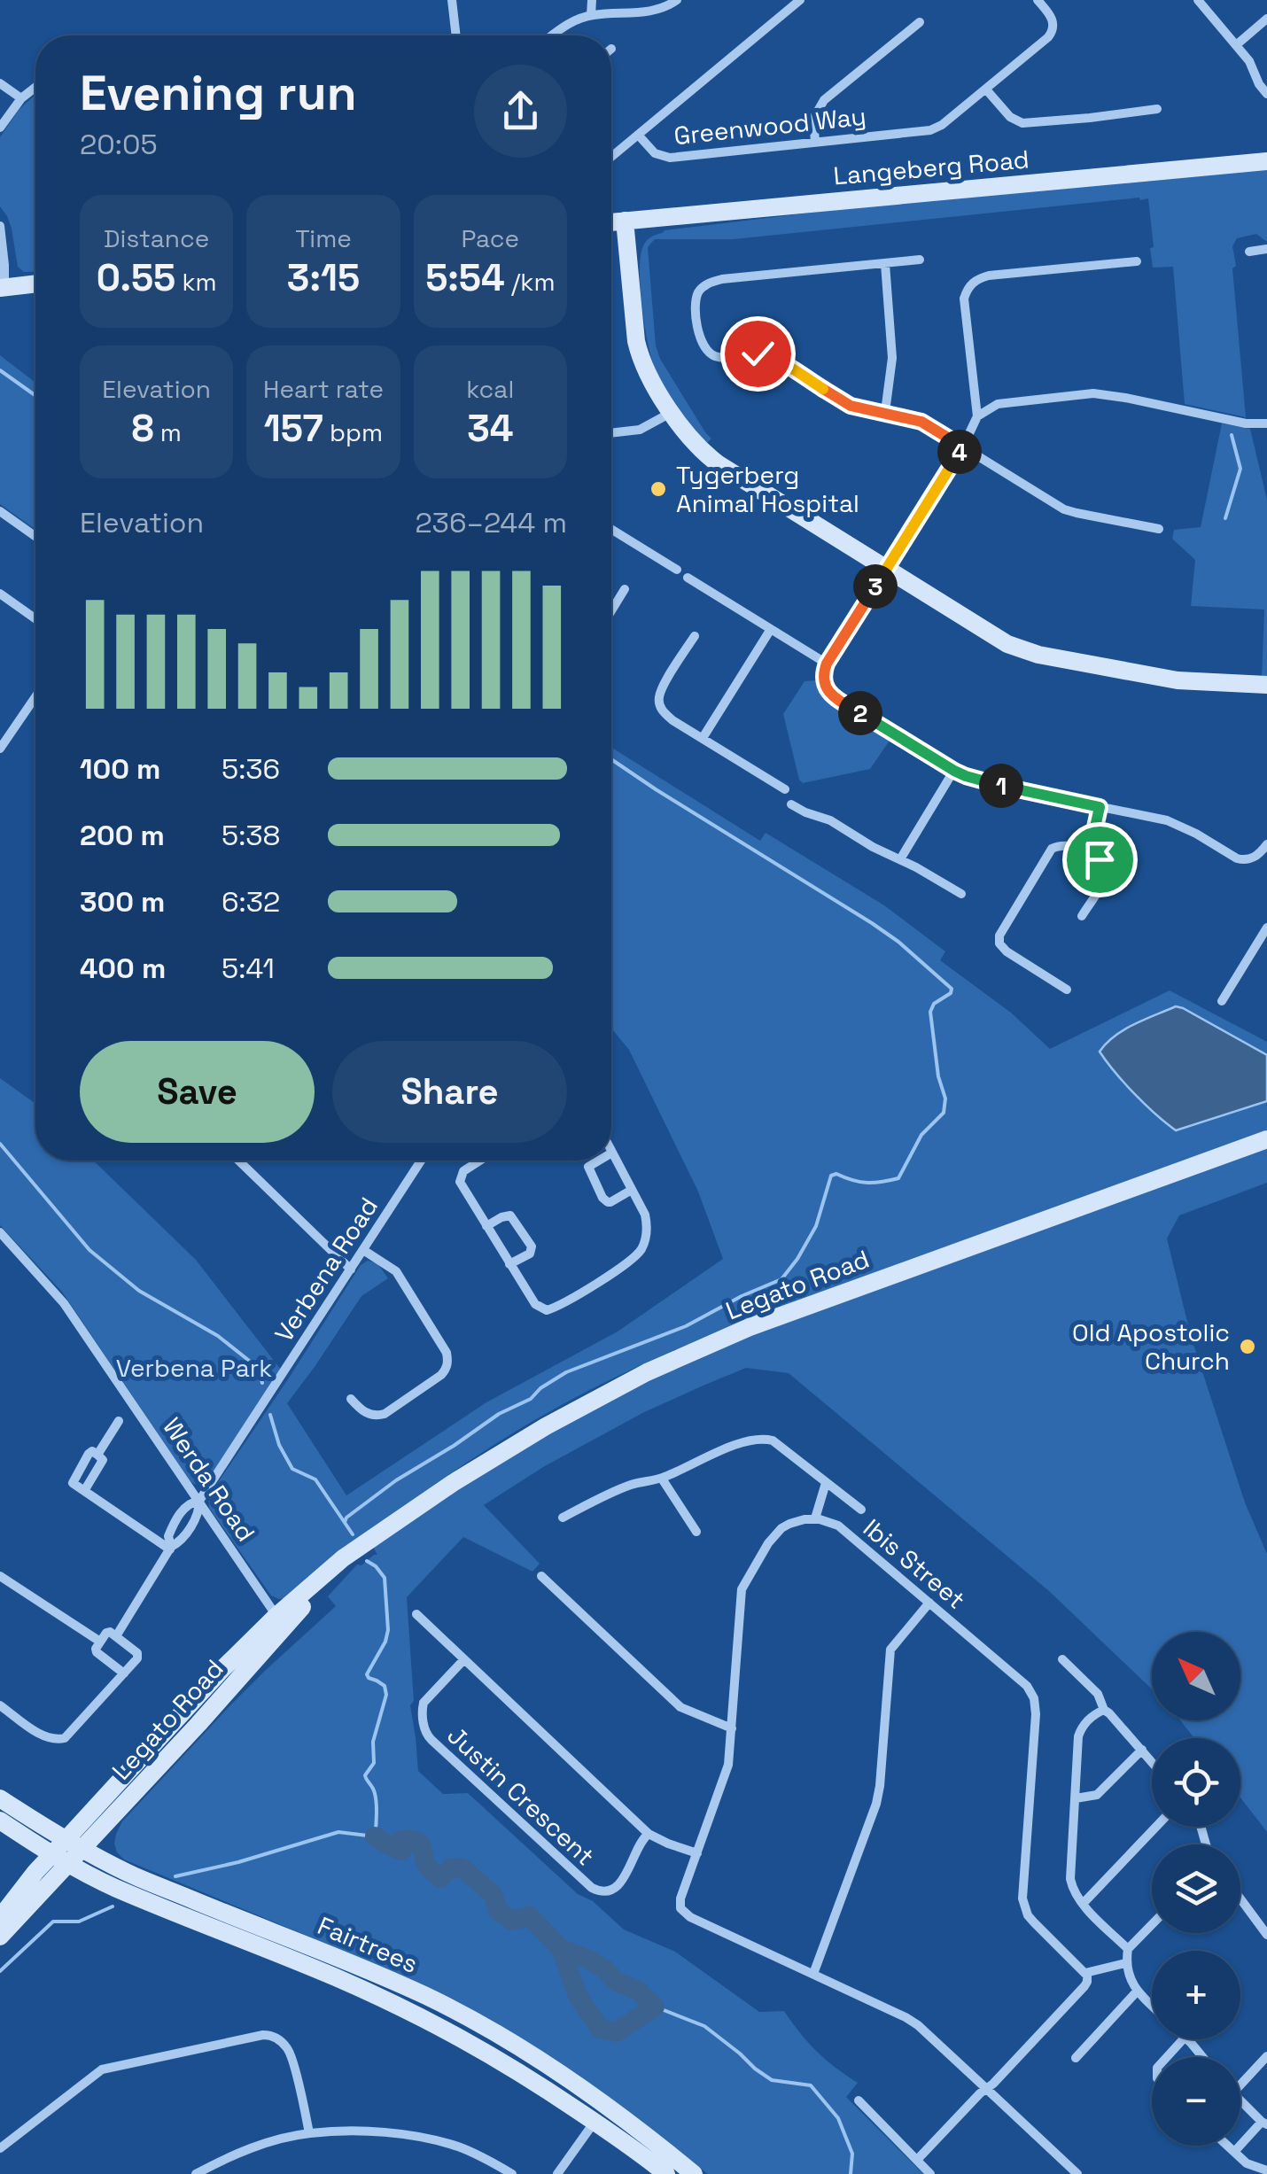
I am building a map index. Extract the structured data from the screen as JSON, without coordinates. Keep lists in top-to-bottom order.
{
  "streets": {
    "street": [
      "Greenwood Way",
      "Langeberg Road",
      "Verbena Road",
      "Legato Road",
      "Werda Road",
      "Ibis Street",
      "Justin Crescent",
      "Fairtrees"
    ]
  },
  "crossings": [
    ["Verbena Road", "Werda Road"],
    ["Legato Road", "Werda Road"],
    ["Legato Road", "Fairtrees"]
  ],
  "parks": ["Verbena Park"],
  "places": ["Tygerberg Animal Hospital", "Old Apostolic Church"],
  "north": "top left",
  "page": {
    "heading": ["Evening run", "20:05"],
    "stats": [
      ["Distance", "0.55 km"],
      ["Time", "3:15"],
      ["Pace", "5:54 /km"],
      ["Elevation", "8 m"],
      ["Heart rate", "157 bpm"],
      ["kcal", "34"]
    ],
    "pins": [
      "4",
      "3",
      "2",
      "1"
    ],
    "chart": ["Elevation", "236–244 m"],
    "list": [
      {
        "name": "100 m",
        "note": "5:36"
      },
      {
        "name": "200 m",
        "note": "5:38"
      },
      {
        "name": "300 m",
        "note": "6:32"
      },
      {
        "name": "400 m",
        "note": "5:41"
      }
    ],
    "buttons": ["Save", "Share"],
    "map_buttons": ["+", "−"]
  }
}
